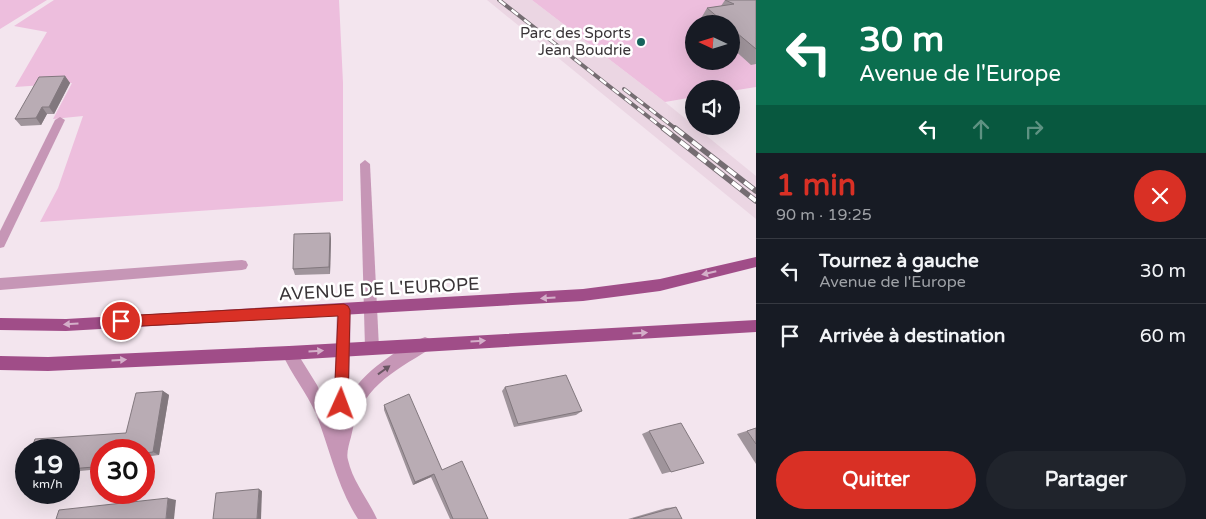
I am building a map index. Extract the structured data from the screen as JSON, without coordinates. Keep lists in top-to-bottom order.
{
  "streets": {
    "main road": ["AVENUE DE L'EUROPE"]
  },
  "places": ["Parc des Sports Jean Boudrie"],
  "north": "left",
  "page": {
    "turn": ["30 m", "Avenue de l'Europe"],
    "heading": ["1 min", "90 m · 19:25"],
    "list": [
      {
        "name": "Tournez à gauche",
        "note": "Avenue de l'Europe",
        "value": "30 m"
      },
      {
        "name": "Arrivée à destination",
        "value": "60 m"
      }
    ],
    "speed": "19 km/h",
    "limit": "30",
    "buttons": ["Quitter", "Partager"]
  }
}
